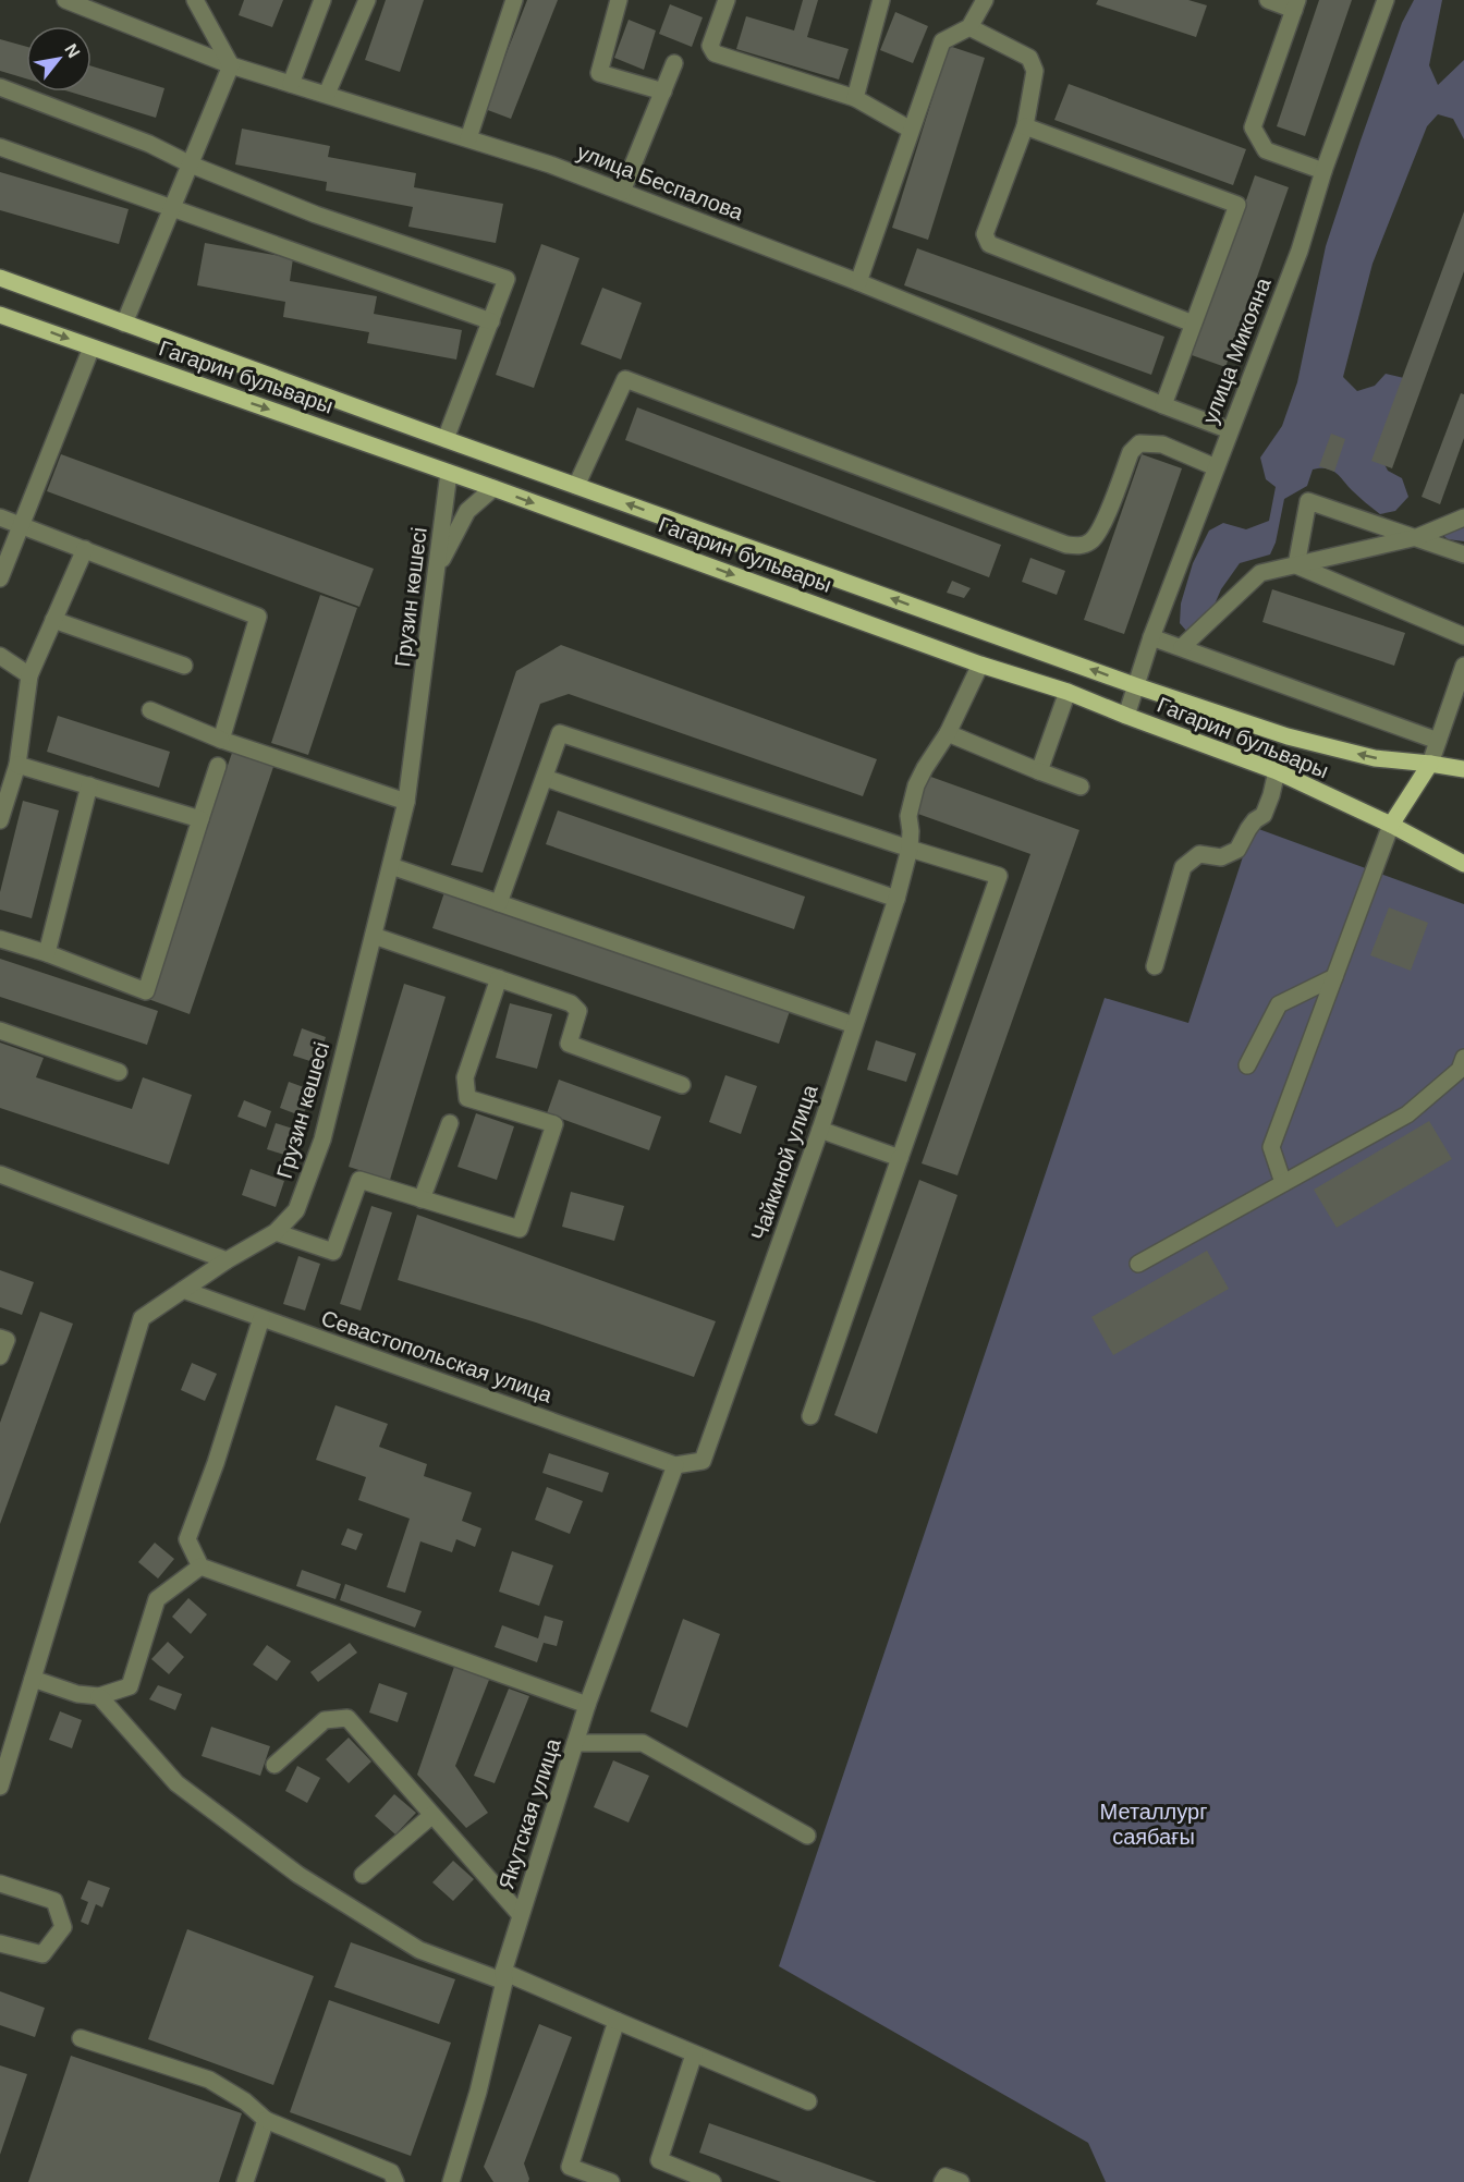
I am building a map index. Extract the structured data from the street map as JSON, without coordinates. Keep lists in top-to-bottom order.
{
  "streets": {
    "main road": ["Гагарин бульвары"],
    "street": [
      "улица Беспалова",
      "улица Микояна",
      "Грузин көшесі",
      "Чайкиной улица",
      "Севастопольская улица",
      "Якутская улица"
    ]
  },
  "crossings": [
    ["улица Беспалова", "улица Микояна"],
    ["улица Микояна", "Гагарин бульвары"],
    ["Гагарин бульвары", "Грузин көшесі"],
    ["Гагарин бульвары", "Чайкиной улица"],
    ["Грузин көшесі", "Севастопольская улица"],
    ["Чайкиной улица", "Севастопольская улица"],
    ["Чайкиной улица", "Якутская улица"],
    ["Севастопольская улица", "Якутская улица"]
  ],
  "parks": ["Металлург саябағы"],
  "north": "top right"
}
